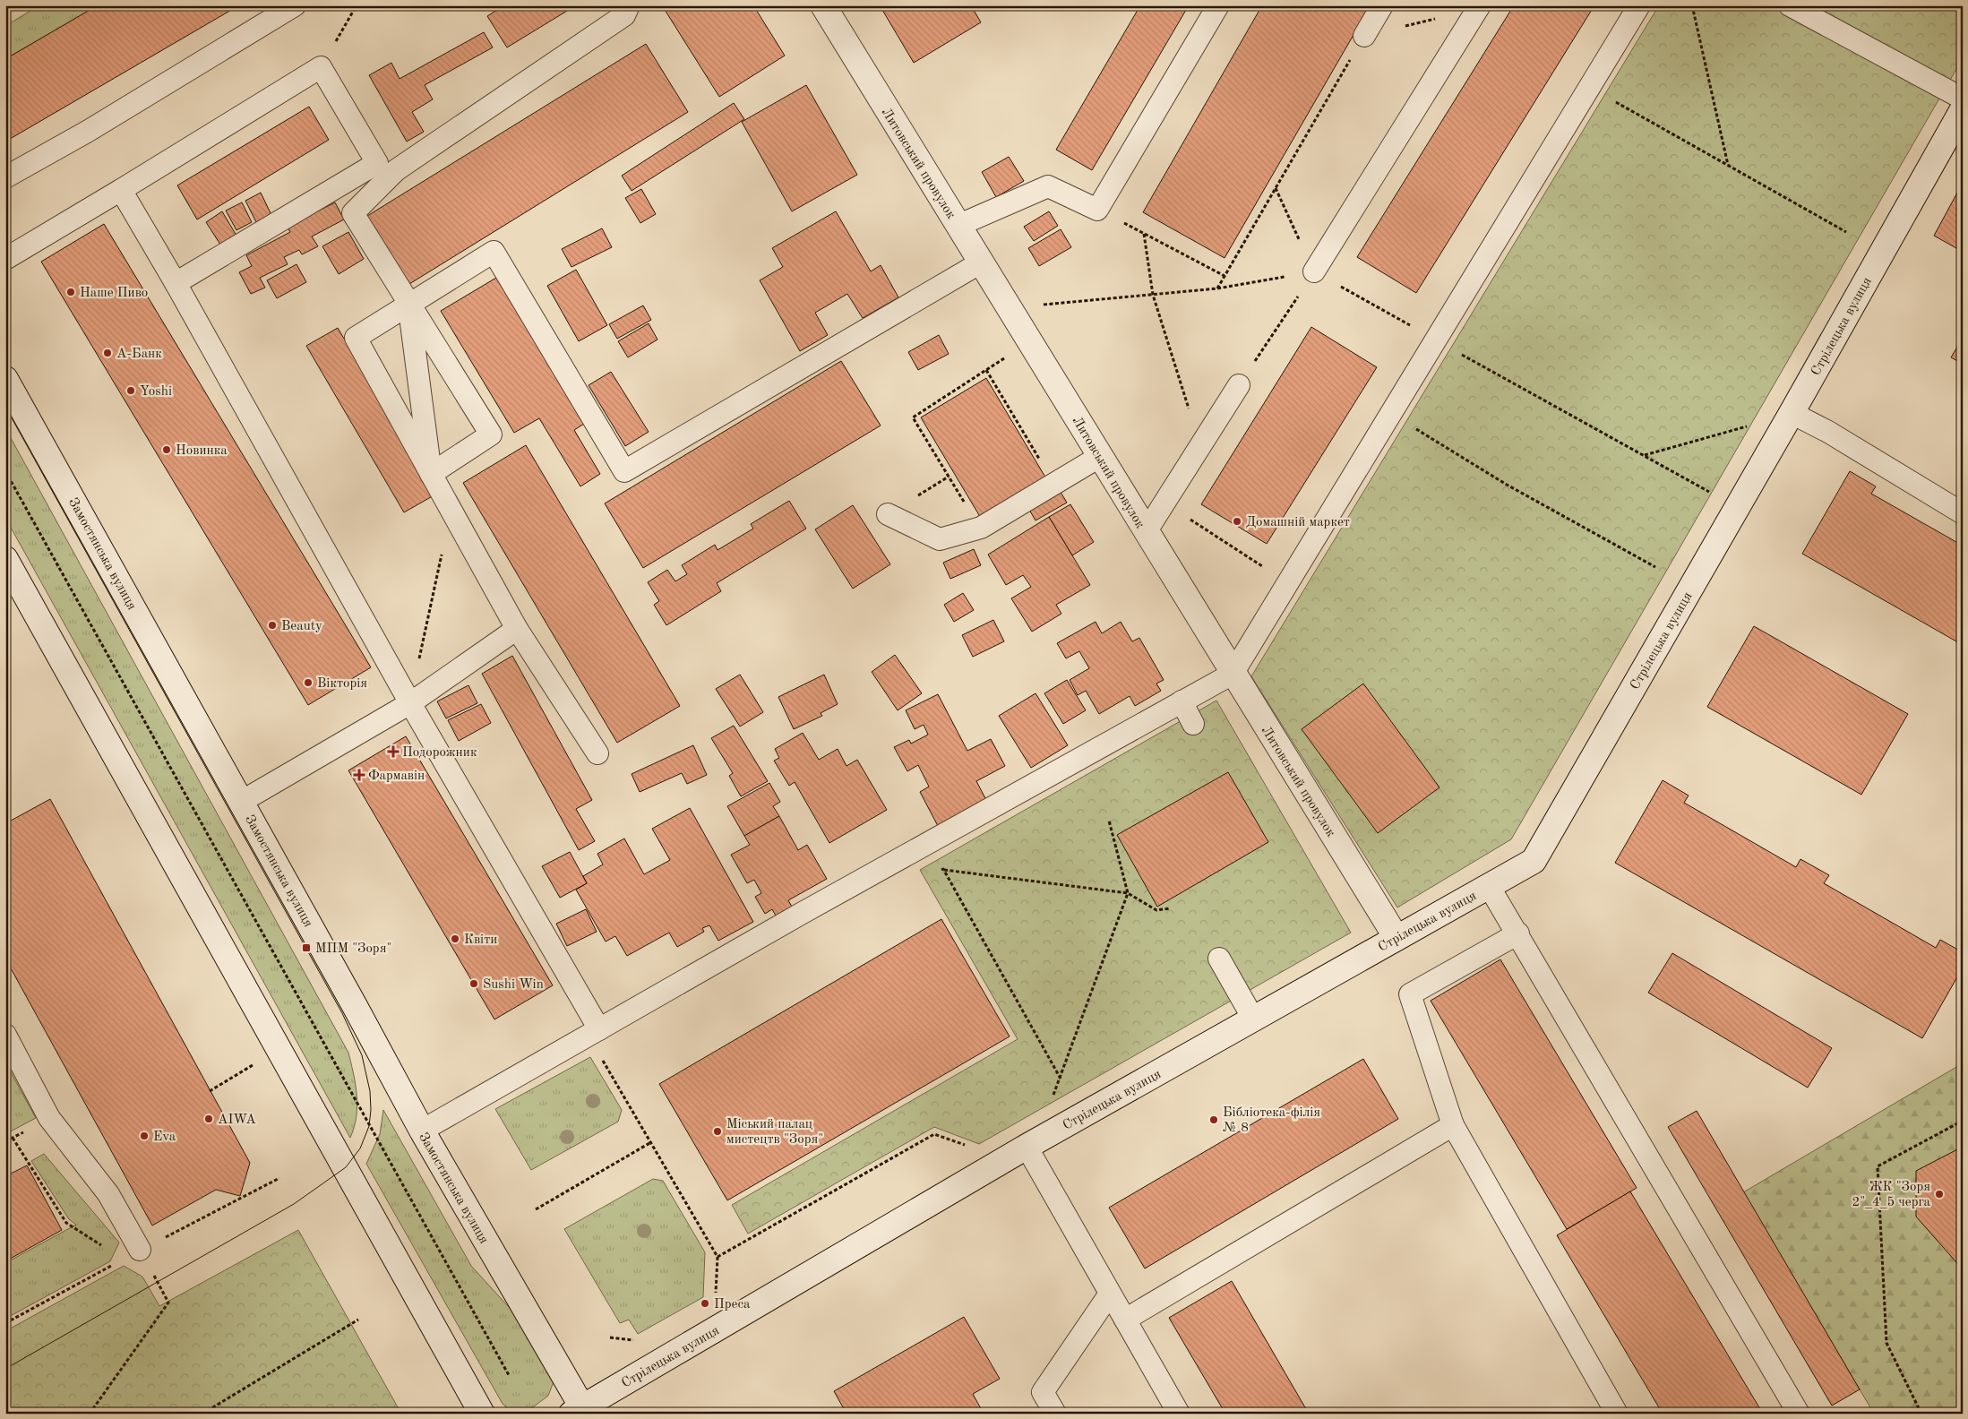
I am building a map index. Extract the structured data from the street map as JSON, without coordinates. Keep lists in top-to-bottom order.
{
  "streets": {
    "street": ["Литовський провулок", "Стрілецька вулиця", "Замостянська вулиця"]
  },
  "crossings": [
    ["Литовський провулок", "Стрілецька вулиця"],
    ["Стрілецька вулиця", "Замостянська вулиця"]
  ],
  "places": {
    "other": [
      "Наше Пиво",
      "А-Банк",
      "Yoshi",
      "Новинка",
      "Домашній маркет",
      "Beauty",
      "Вікторія",
      "Квіти",
      "Sushi Win",
      "AIWA",
      "Бібліотека-філія № 8",
      "Міський палац мистецтв \"Зоря\"",
      "Eva",
      "ЖК \"Зоря 2\"_4_5 черга",
      "Преса"
    ],
    "health": ["Подорожник", "Фармавін"],
    "transit": ["МПМ \"Зоря\""]
  }
}
